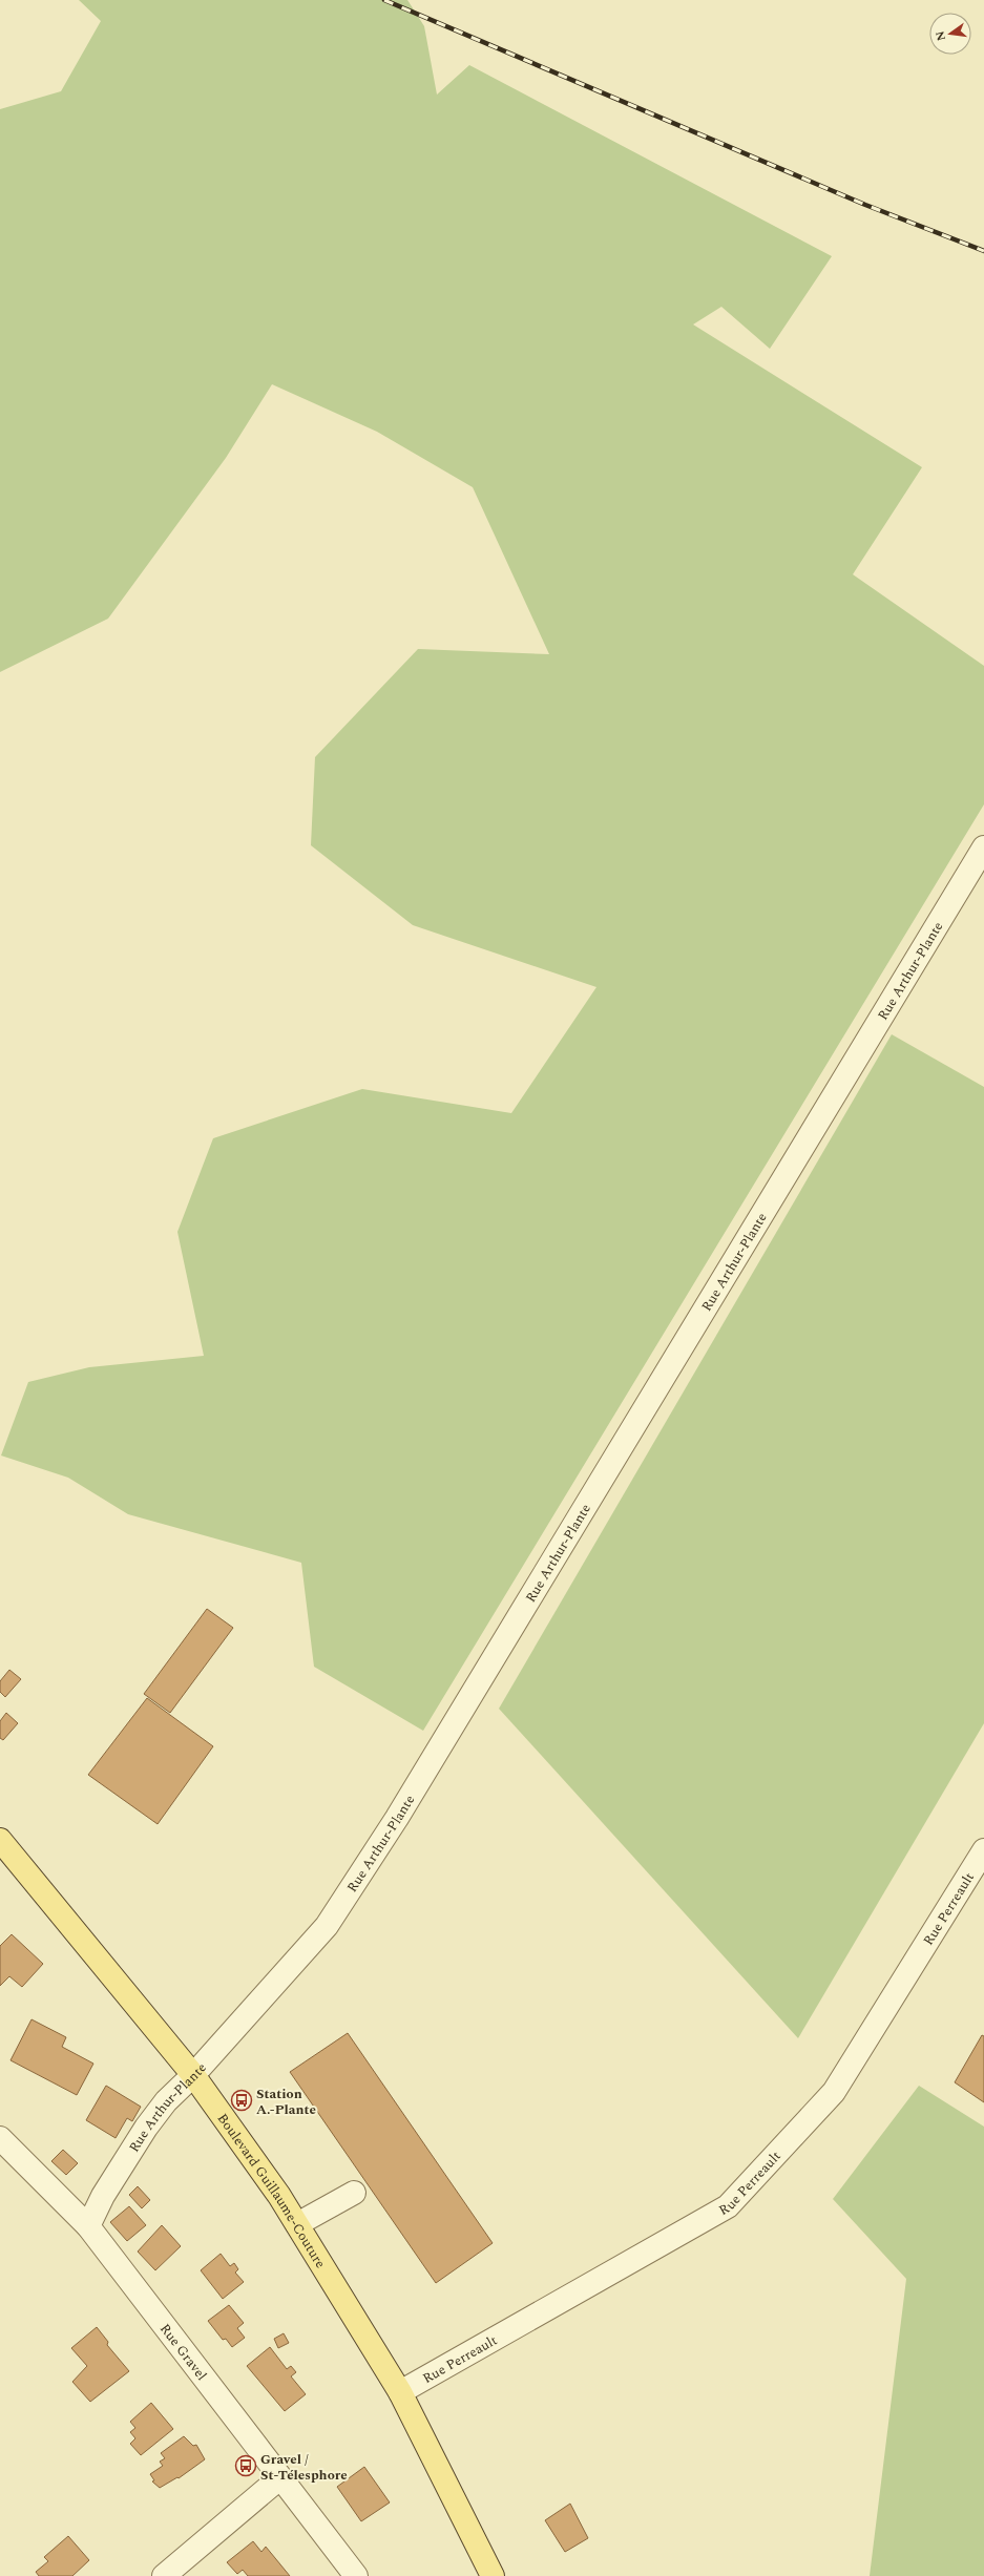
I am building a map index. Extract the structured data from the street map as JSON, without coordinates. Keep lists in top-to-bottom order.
{
  "streets": {
    "main road": ["Boulevard Guillaume-Couture"],
    "street": ["Rue Arthur-Plante", "Rue Perreault", "Rue Gravel"]
  },
  "crossings": [
    ["Rue Arthur-Plante", "Boulevard Guillaume-Couture"],
    ["Rue Arthur-Plante", "Rue Gravel"],
    ["Rue Perreault", "Boulevard Guillaume-Couture"]
  ],
  "places": {
    "bus stop": ["Station A.-Plante", "Gravel / St-Télesphore"]
  },
  "north": "left"
}
